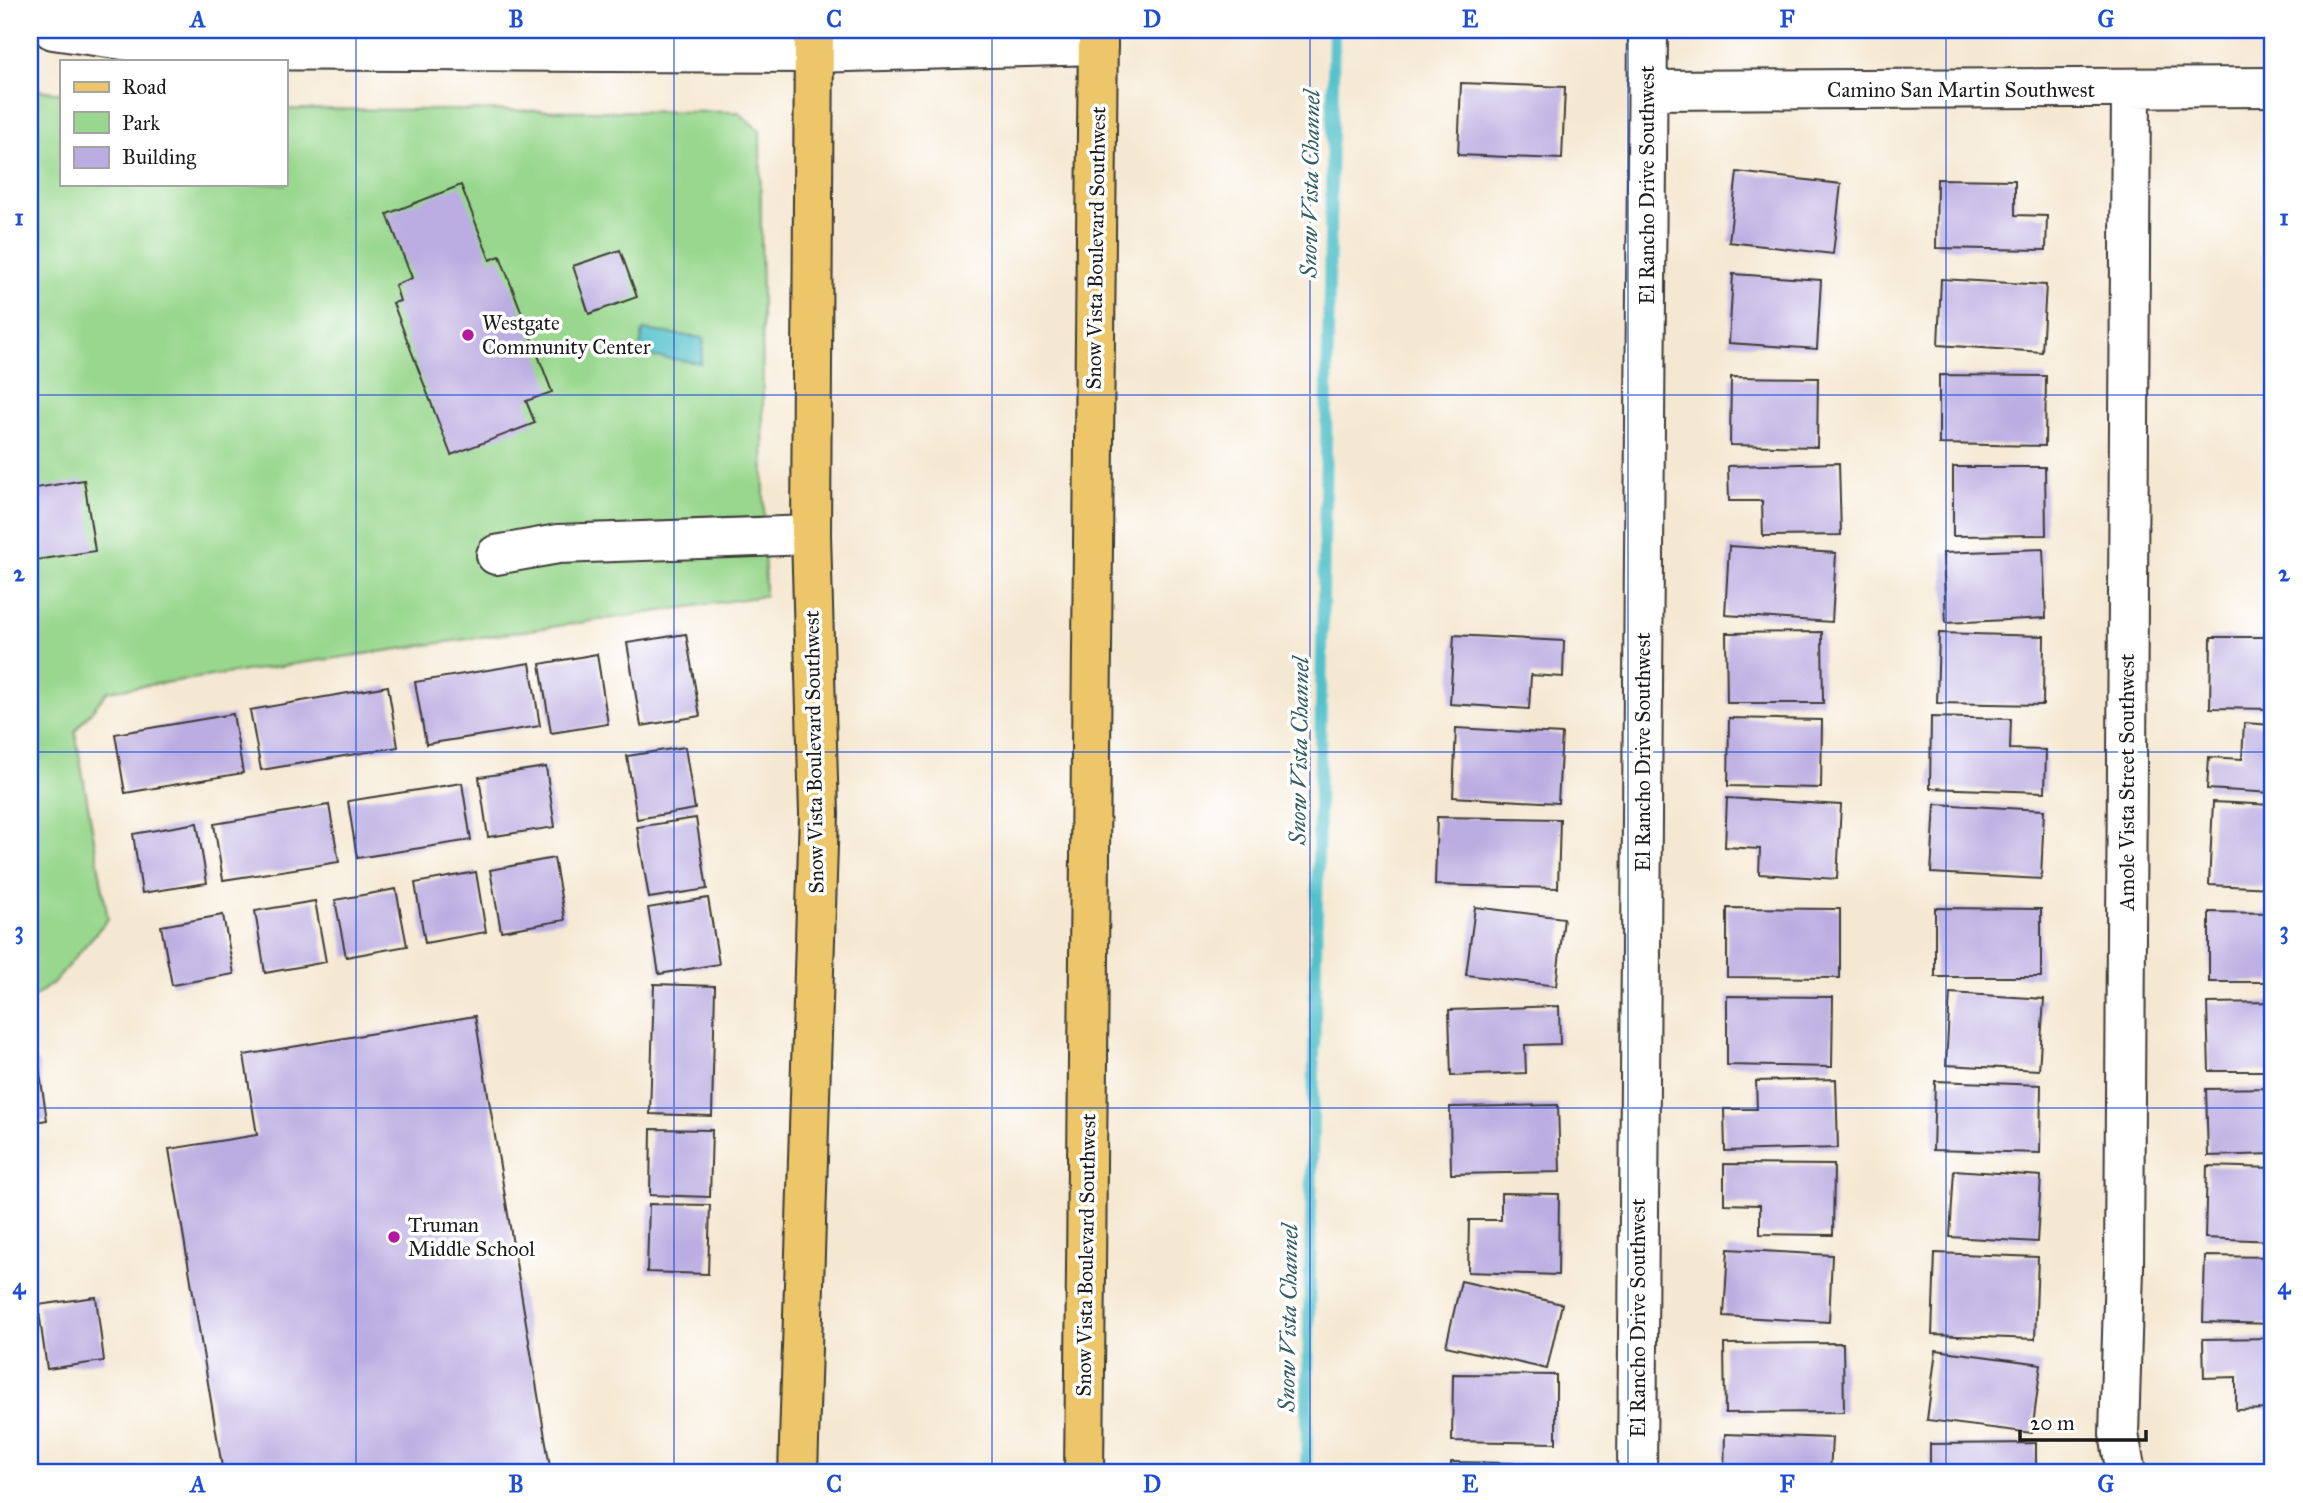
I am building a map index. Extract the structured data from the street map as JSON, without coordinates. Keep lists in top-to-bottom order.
{
  "streets": {
    "main road": ["Snow Vista Boulevard Southwest"],
    "street": ["Camino San Martin Southwest", "El Rancho Drive Southwest", "Amole Vista Street Southwest"]
  },
  "crossings": [
    ["Camino San Martin Southwest", "El Rancho Drive Southwest"],
    ["Camino San Martin Southwest", "Amole Vista Street Southwest"]
  ],
  "water": ["Snow Vista Channel"],
  "places": ["Westgate Community Center", "Truman Middle School"],
  "legend": ["Road", "Park", "Building"],
  "scale_bar": "20 m",
  "grid": {
    "columns": [
      "A",
      "B",
      "C",
      "D",
      "E",
      "F",
      "G"
    ],
    "rows": [
      "1",
      "2",
      "3",
      "4"
    ]
  }
}
